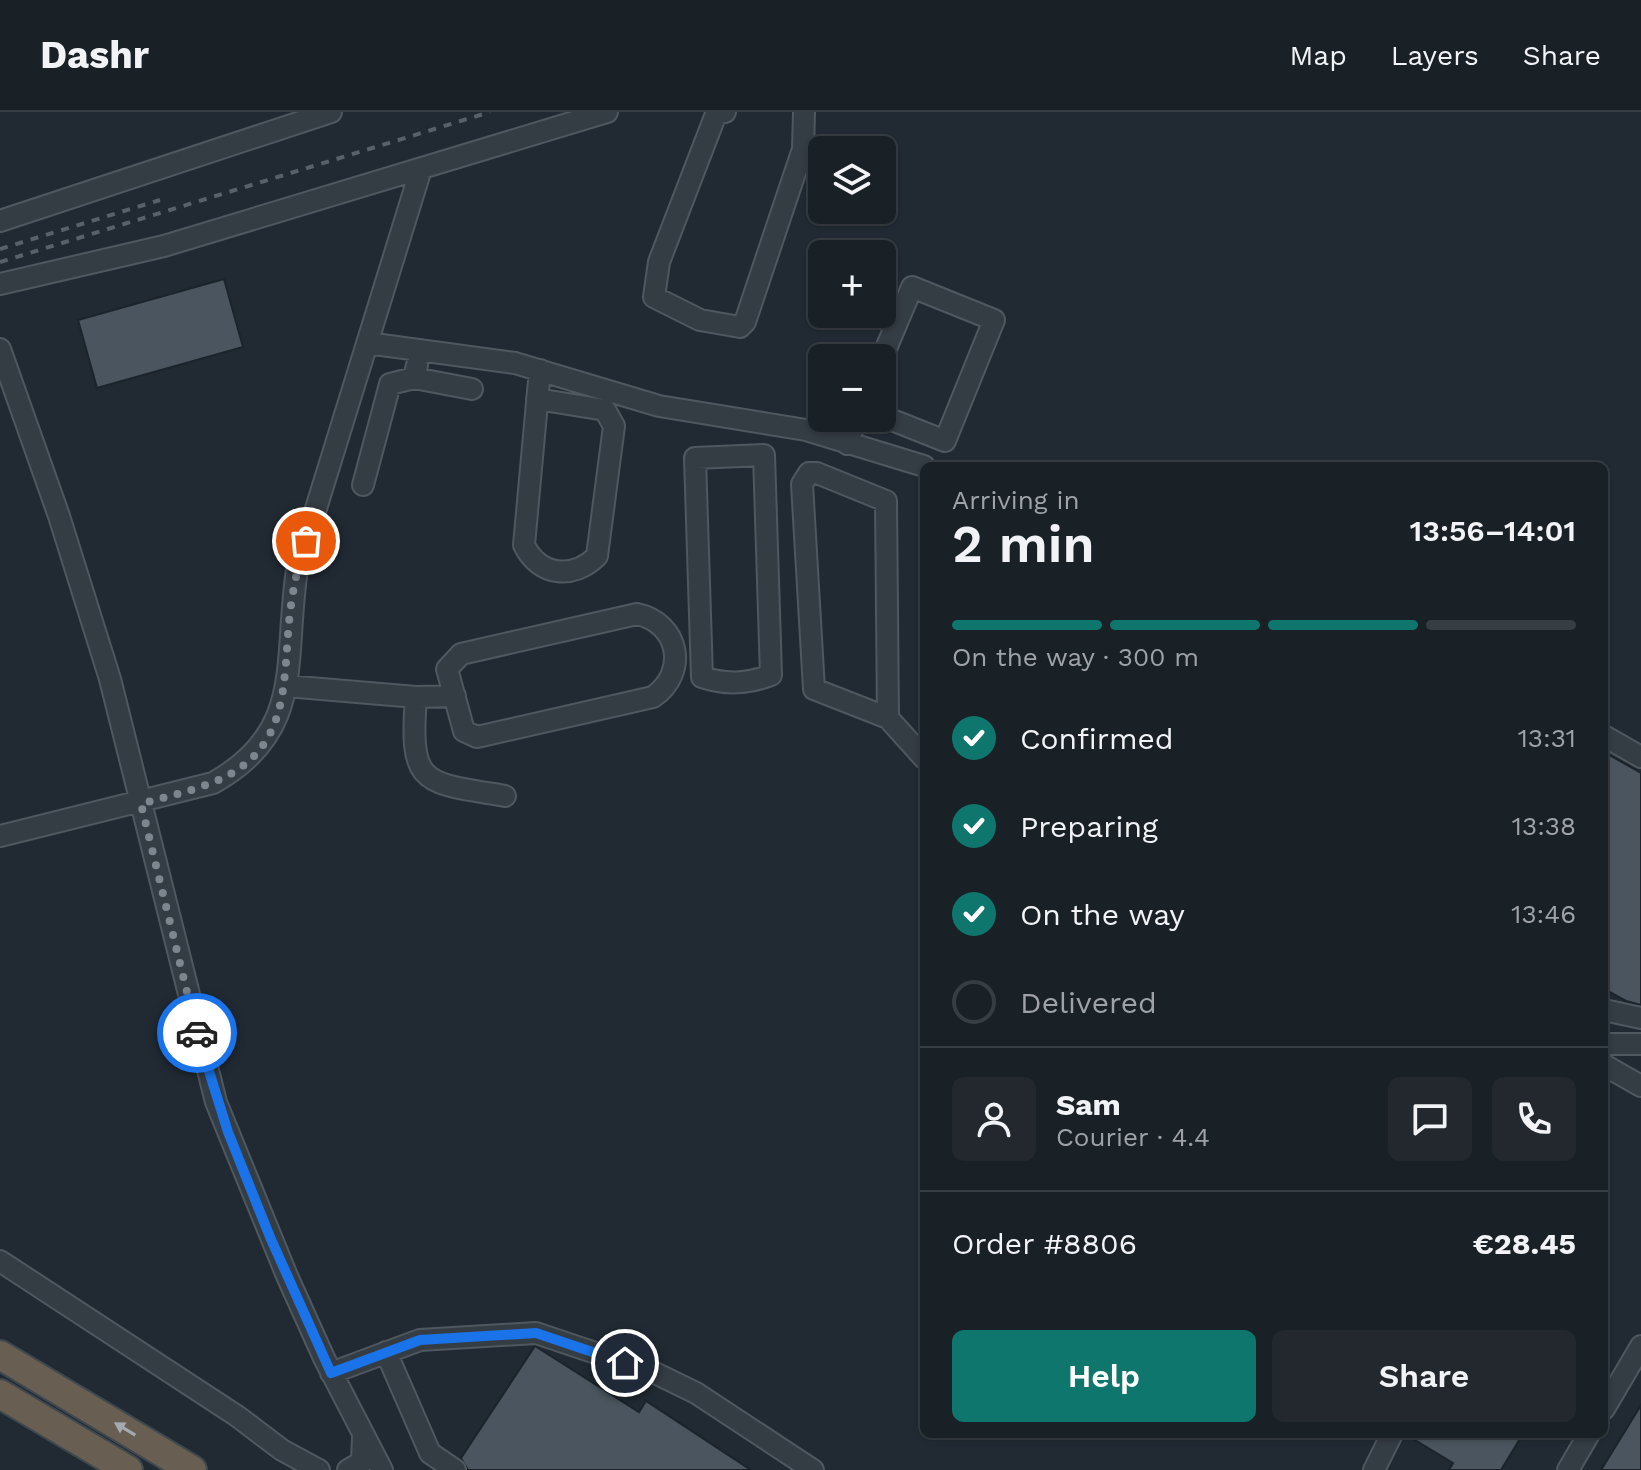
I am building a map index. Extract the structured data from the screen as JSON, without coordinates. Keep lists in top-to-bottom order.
{
  "page": {
    "header": "Dashr",
    "nav": ["Map", "Layers", "Share"],
    "map_buttons": ["+", "−"],
    "heading": ["2 min", "Arriving in", "13:56–14:01"],
    "panel": [
      "Sam",
      "Courier · 4.4",
      "Order #8806",
      "€28.45"
    ],
    "bar": "On the way · 300 m",
    "list": [
      ["Confirmed", "13:31"],
      ["Preparing", "13:38"],
      ["On the way", "13:46"],
      "Delivered"
    ],
    "buttons": ["Help", "Share"]
  }
}
